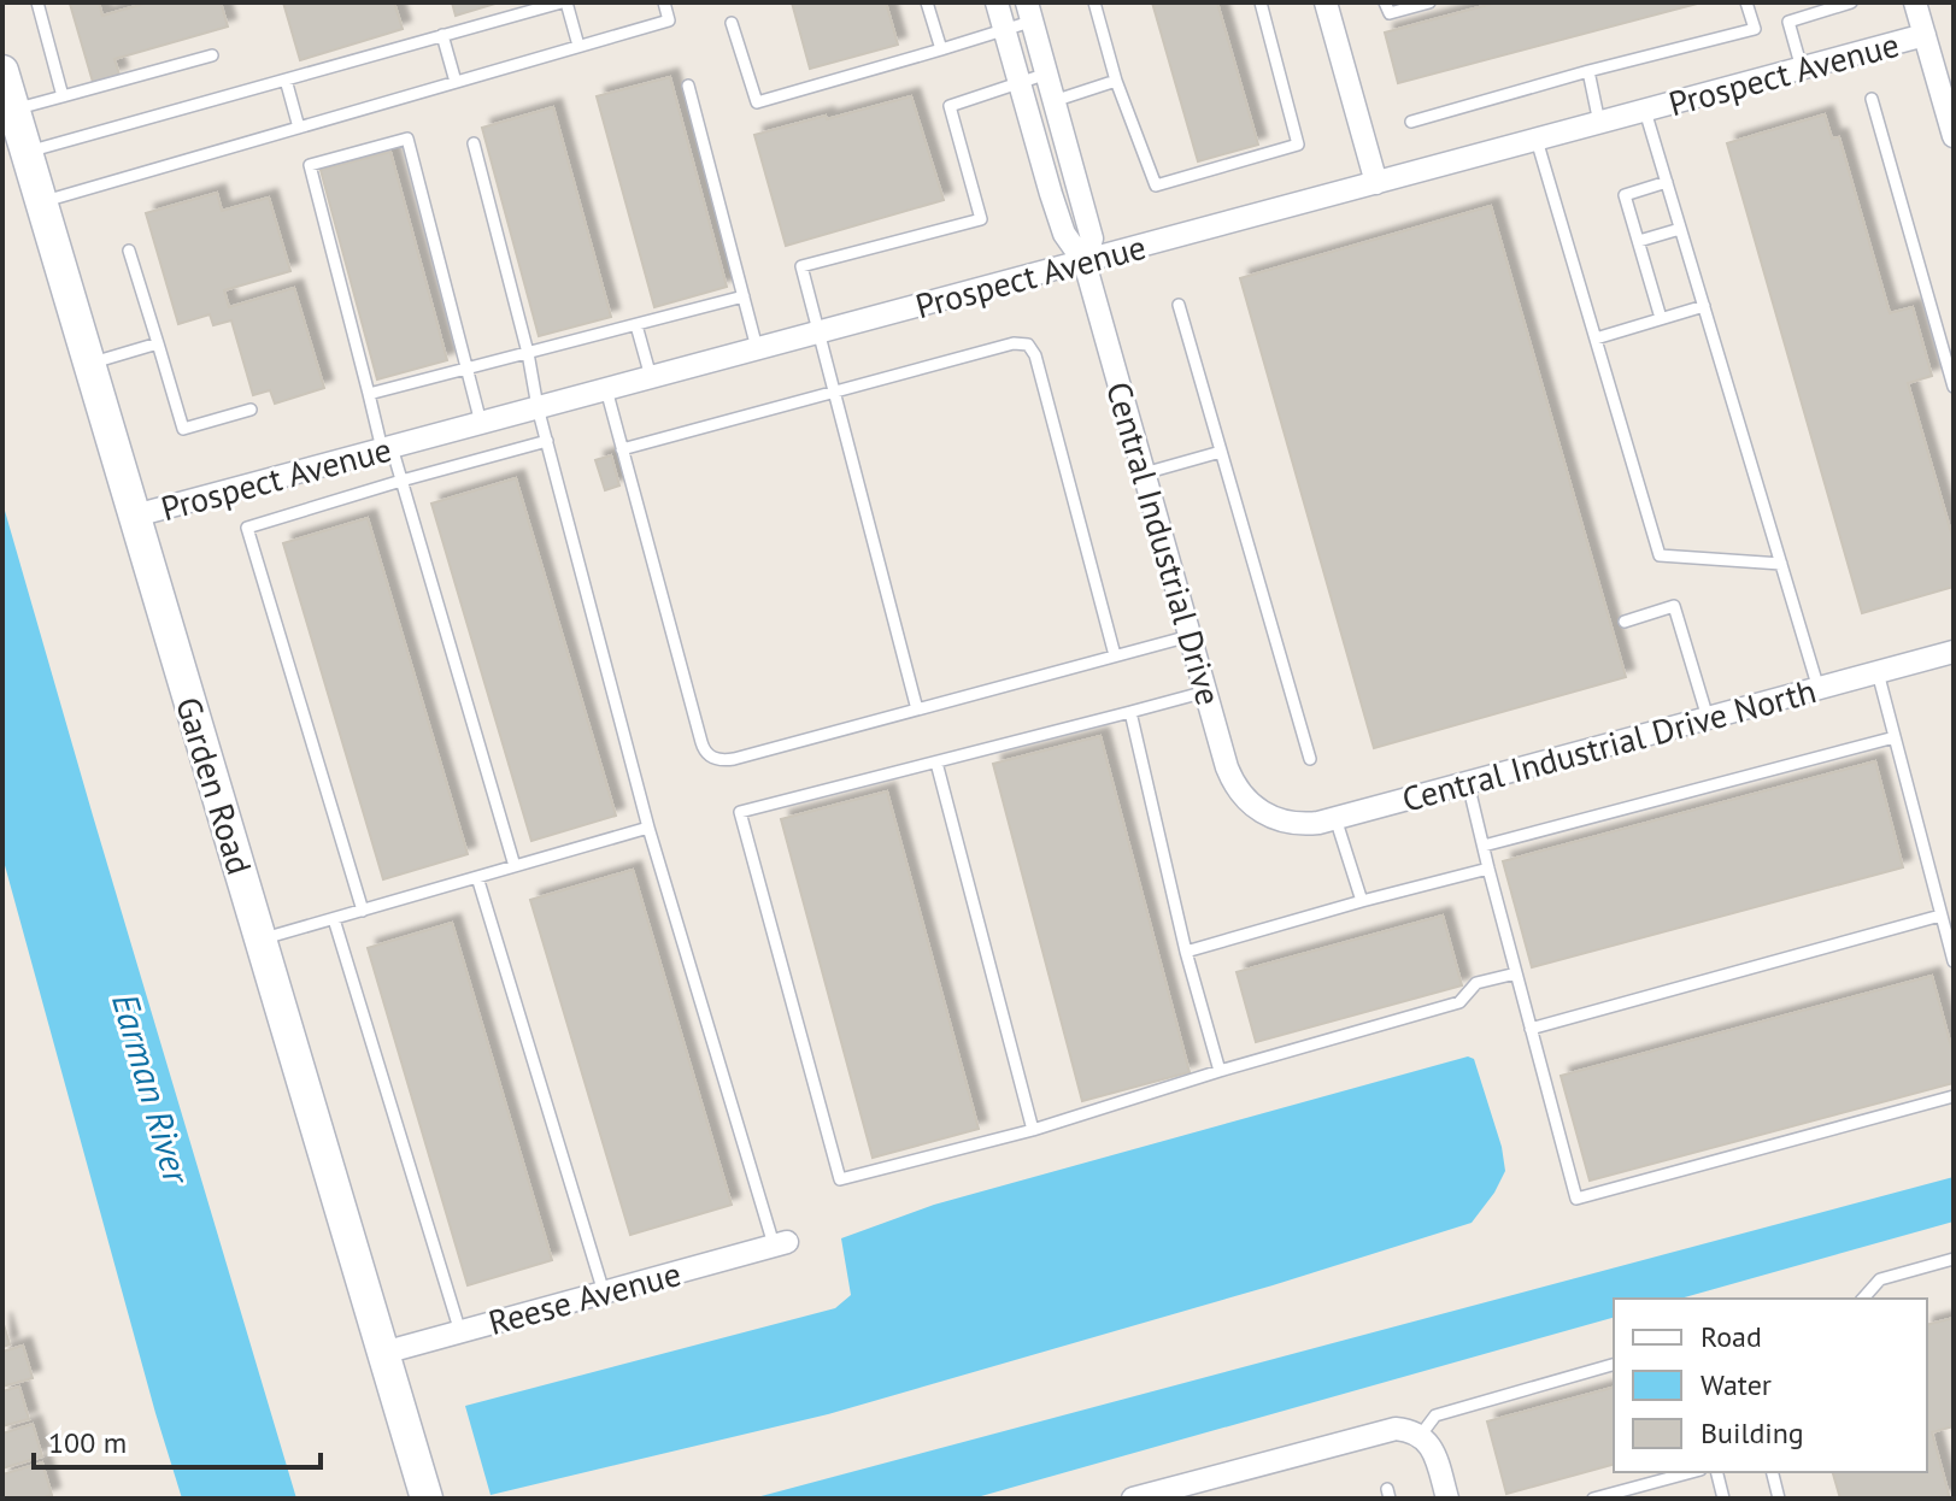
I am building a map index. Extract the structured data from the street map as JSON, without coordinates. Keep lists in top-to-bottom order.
{
  "streets": {
    "street": [
      "Prospect Avenue",
      "Central Industrial Drive",
      "Central Industrial Drive North",
      "Garden Road",
      "Reese Avenue"
    ]
  },
  "crossings": [
    ["Prospect Avenue", "Central Industrial Drive"],
    ["Prospect Avenue", "Garden Road"],
    ["Central Industrial Drive", "Central Industrial Drive North"],
    ["Garden Road", "Reese Avenue"]
  ],
  "water": ["Earman River"],
  "legend": ["Road", "Water", "Building"],
  "scale_bar": "100 m"
}
